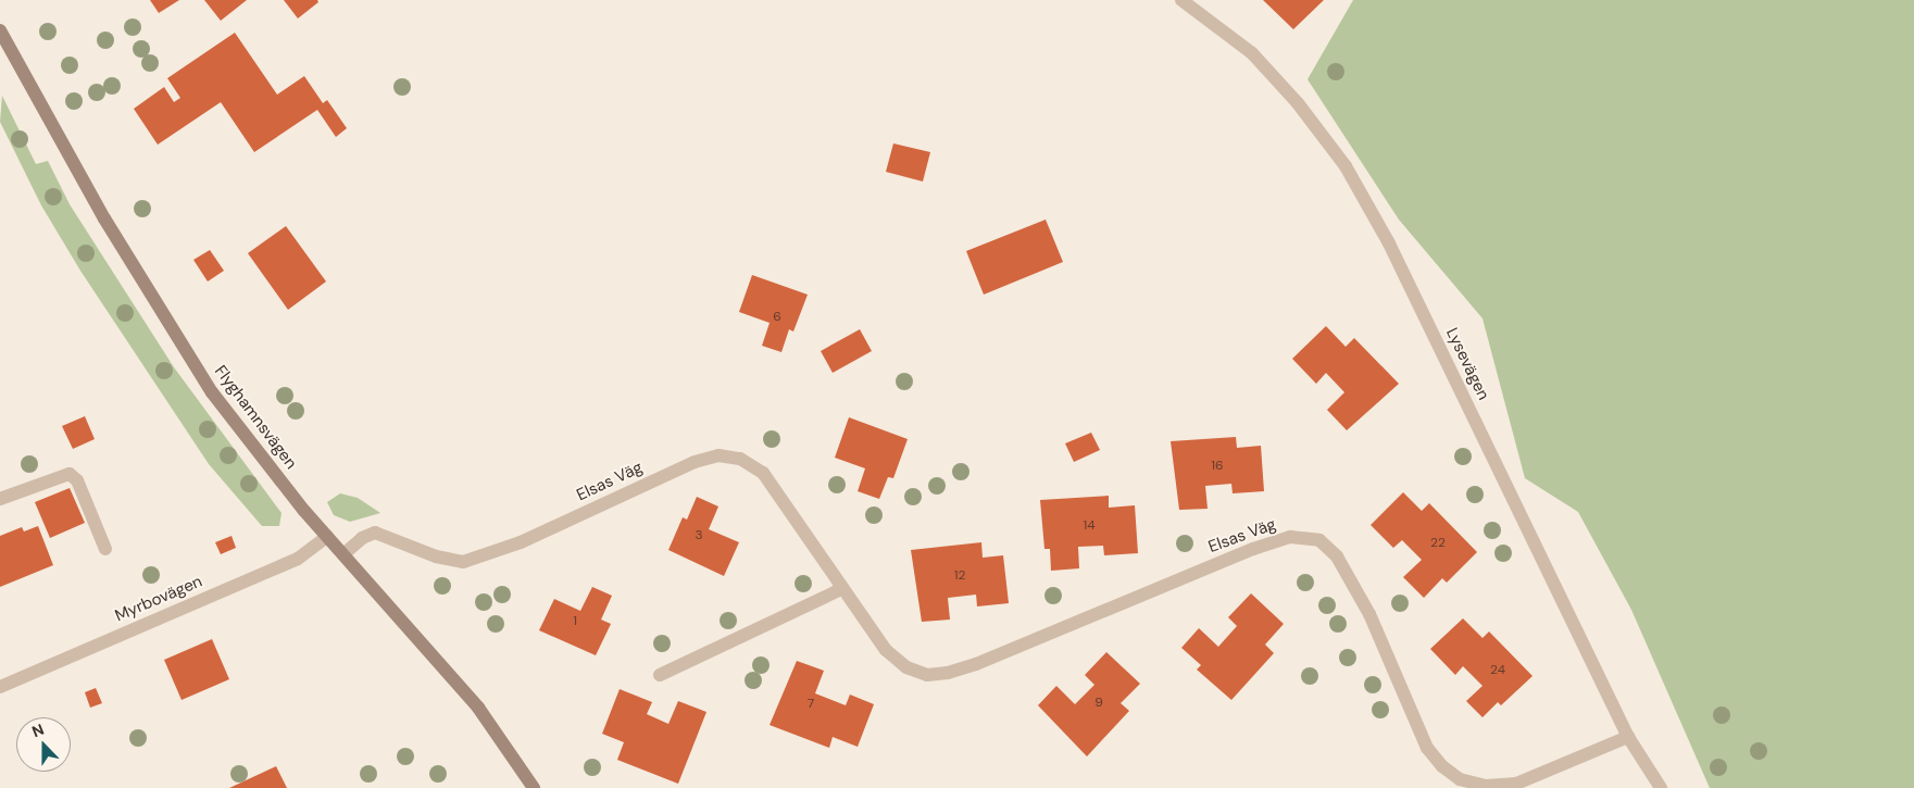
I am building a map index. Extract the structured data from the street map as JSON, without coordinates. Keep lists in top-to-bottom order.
{
  "streets": {
    "street": [
      "Lysevägen",
      "Flyghamnsvägen",
      "Elsas Väg",
      "Myrbovägen"
    ]
  },
  "crossings": [
    ["Lysevägen", "Elsas Väg"],
    ["Flyghamnsvägen", "Elsas Väg"],
    ["Flyghamnsvägen", "Myrbovägen"]
  ],
  "house_numbers": [
    "6",
    "16",
    "14",
    "3",
    "22",
    "12",
    "1",
    "24",
    "9",
    "7"
  ],
  "north": "top"
}
